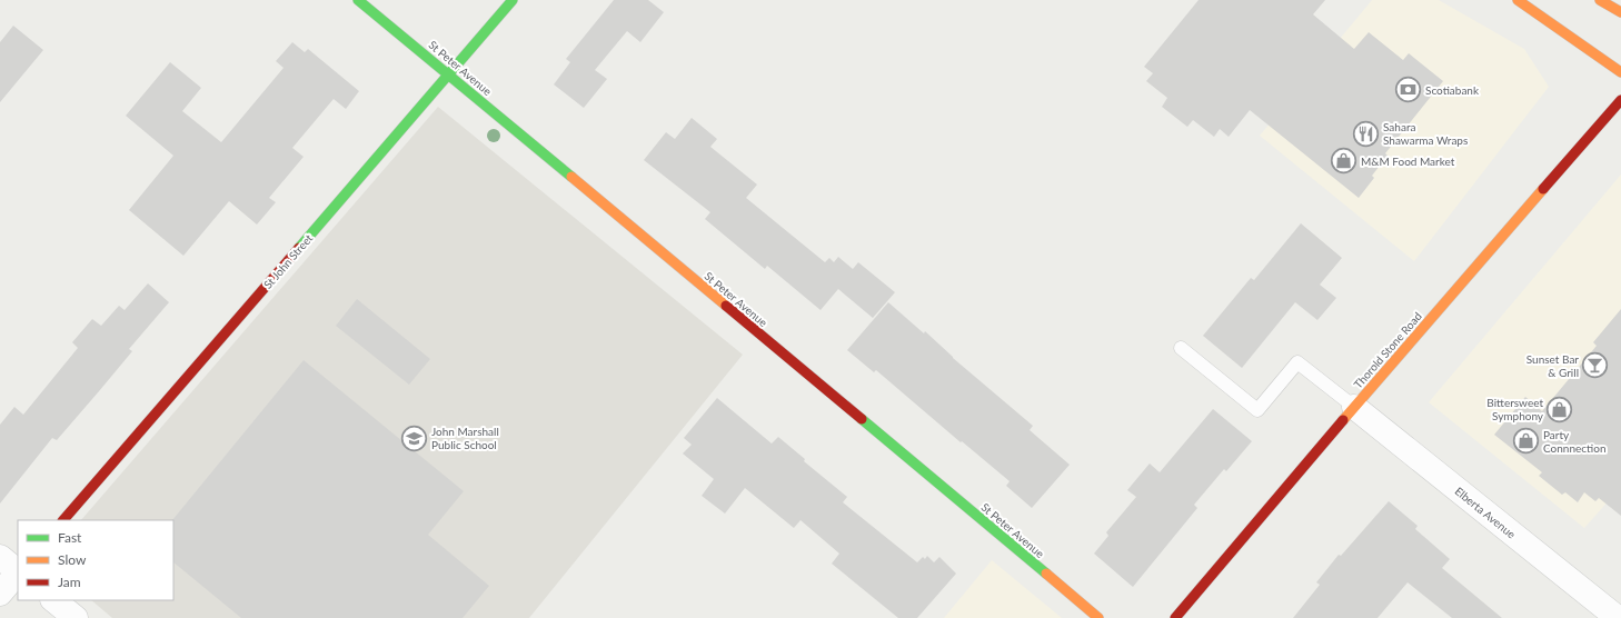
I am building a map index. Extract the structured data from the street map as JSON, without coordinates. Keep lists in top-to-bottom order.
{
  "streets": {
    "street": [
      "St Peter Avenue",
      "St John Street",
      "Thorold Stone Road",
      "Elberta Avenue"
    ]
  },
  "crossings": [
    ["St Peter Avenue", "St John Street"],
    ["Thorold Stone Road", "Elberta Avenue"]
  ],
  "places": {
    "bank": ["Scotiabank"],
    "restaurant": ["Sahara Shawarma Wraps"],
    "shop": ["M&M Food Market", "Bittersweet Symphony", "Party Connnection"],
    "bar": ["Sunset Bar & Grill"],
    "school or university": ["John Marshall Public School"]
  },
  "legend": ["Fast", "Slow", "Jam"]
}
